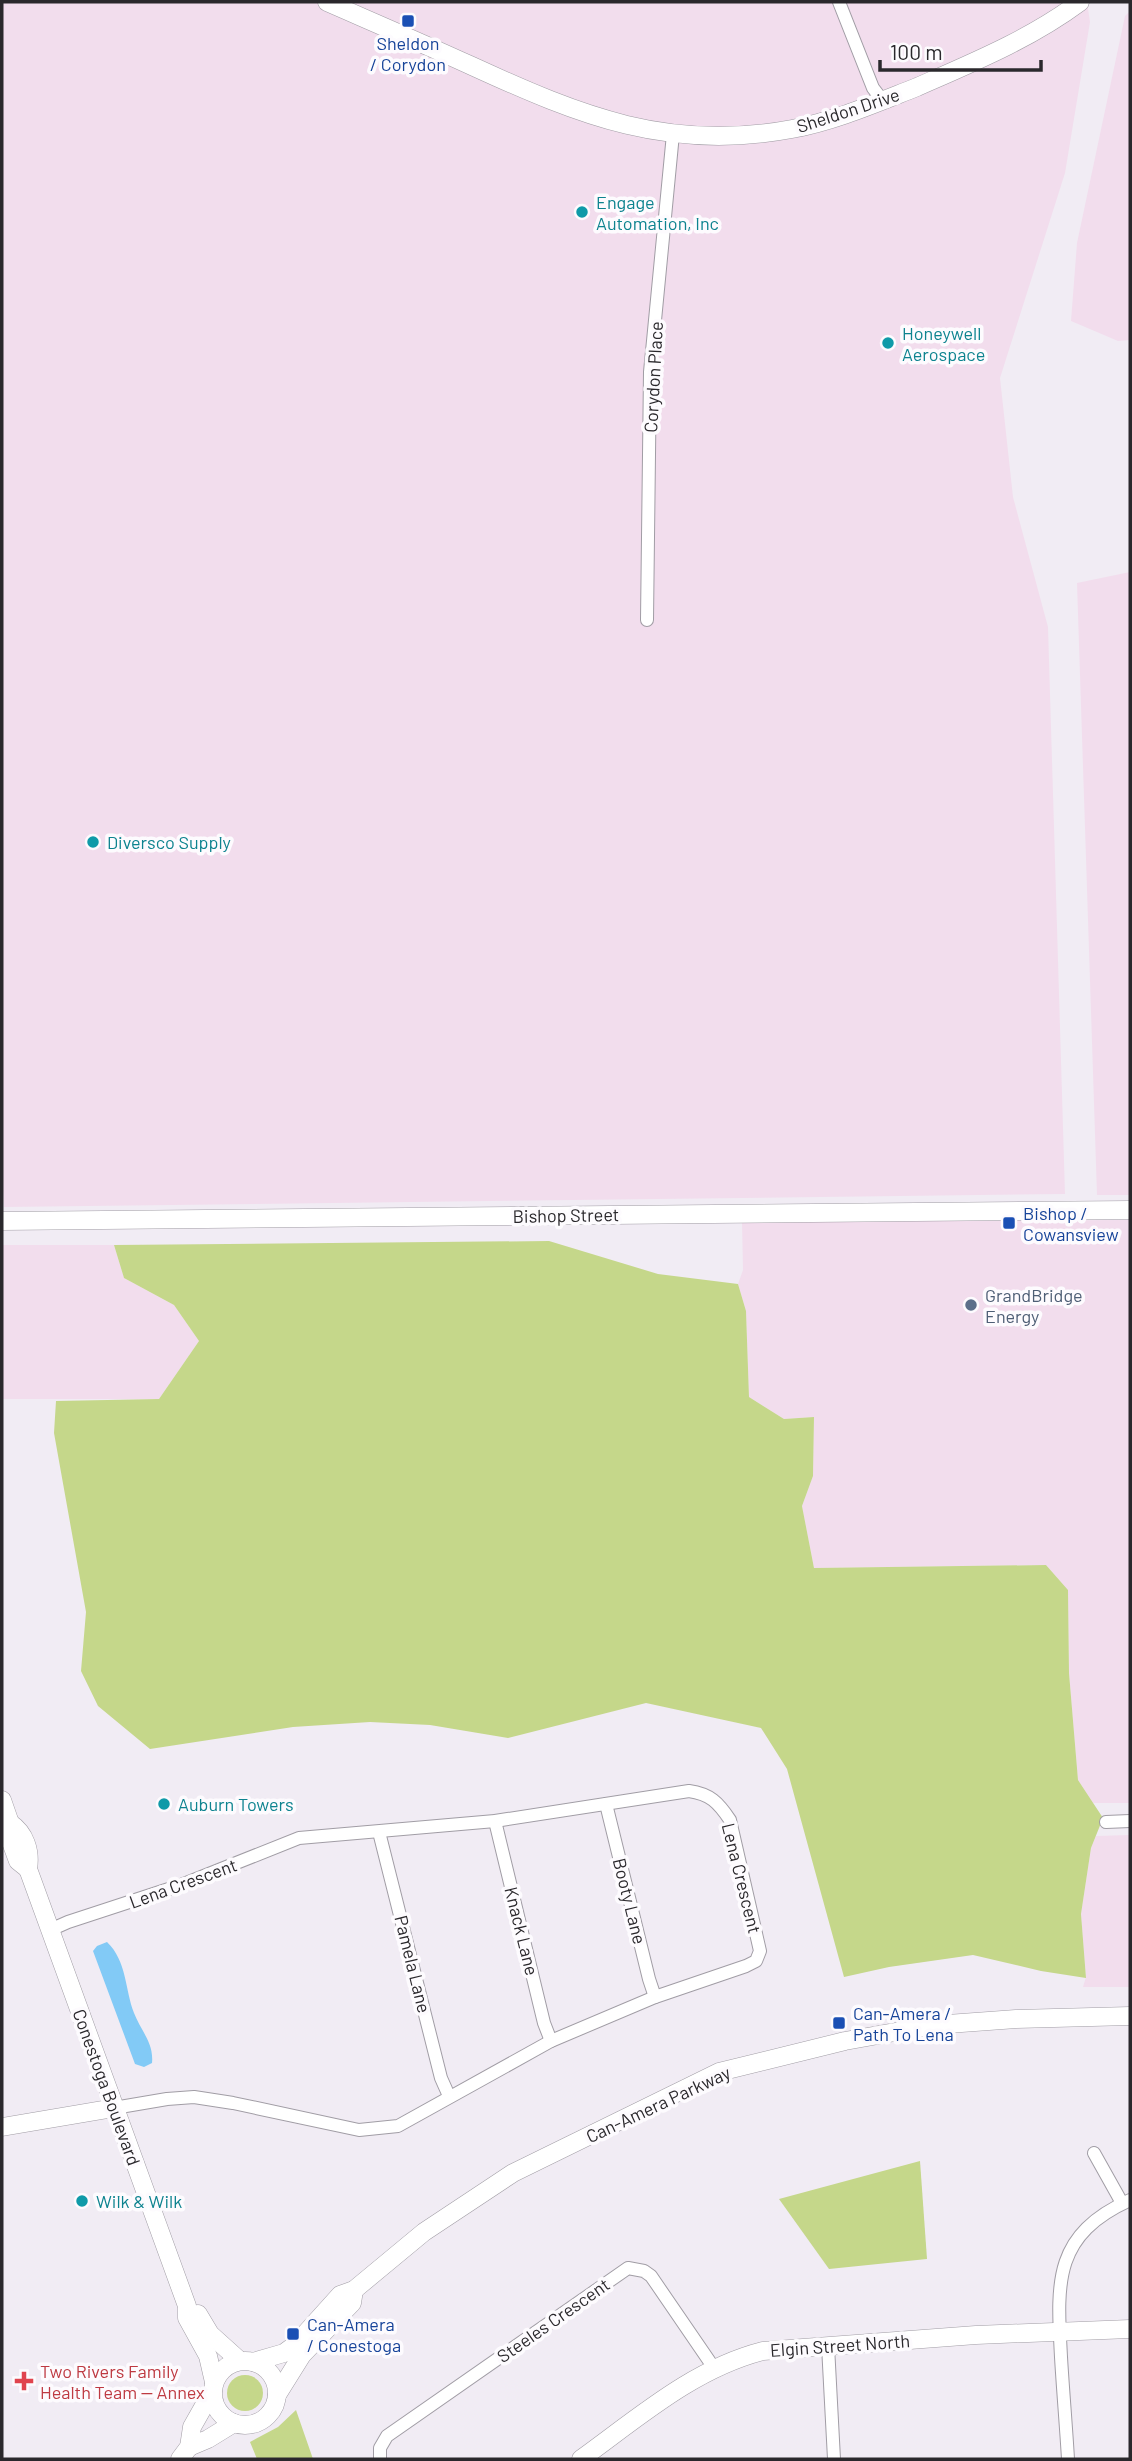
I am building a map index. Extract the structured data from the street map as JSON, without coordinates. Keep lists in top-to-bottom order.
{
  "streets": {
    "main road": [
      "Sheldon Drive",
      "Bishop Street",
      "Conestoga Boulevard",
      "Can-Amera Parkway",
      "Elgin Street North"
    ],
    "street": [
      "Corydon Place",
      "Lena Crescent",
      "Booty Lane",
      "Knack Lane",
      "Pamela Lane",
      "Steeles Crescent"
    ]
  },
  "crossings": [
    ["Sheldon Drive", "Corydon Place"],
    ["Lena Crescent", "Booty Lane"],
    ["Lena Crescent", "Knack Lane"],
    ["Lena Crescent", "Pamela Lane"],
    ["Lena Crescent", "Conestoga Boulevard"],
    ["Conestoga Boulevard", "Can-Amera Parkway"],
    ["Steeles Crescent", "Elgin Street North"]
  ],
  "places": {
    "transit": [
      "Sheldon / Corydon",
      "Bishop / Cowansview",
      "Can-Amera / Path To Lena",
      "Can-Amera / Conestoga"
    ],
    "other": [
      "Engage Automation, Inc",
      "Honeywell Aerospace",
      "Diversco Supply",
      "GrandBridge Energy",
      "Auburn Towers",
      "Wilk & Wilk"
    ],
    "health": ["Two Rivers Family Health Team -- Annex"]
  },
  "scale_bar": "100 m"
}
